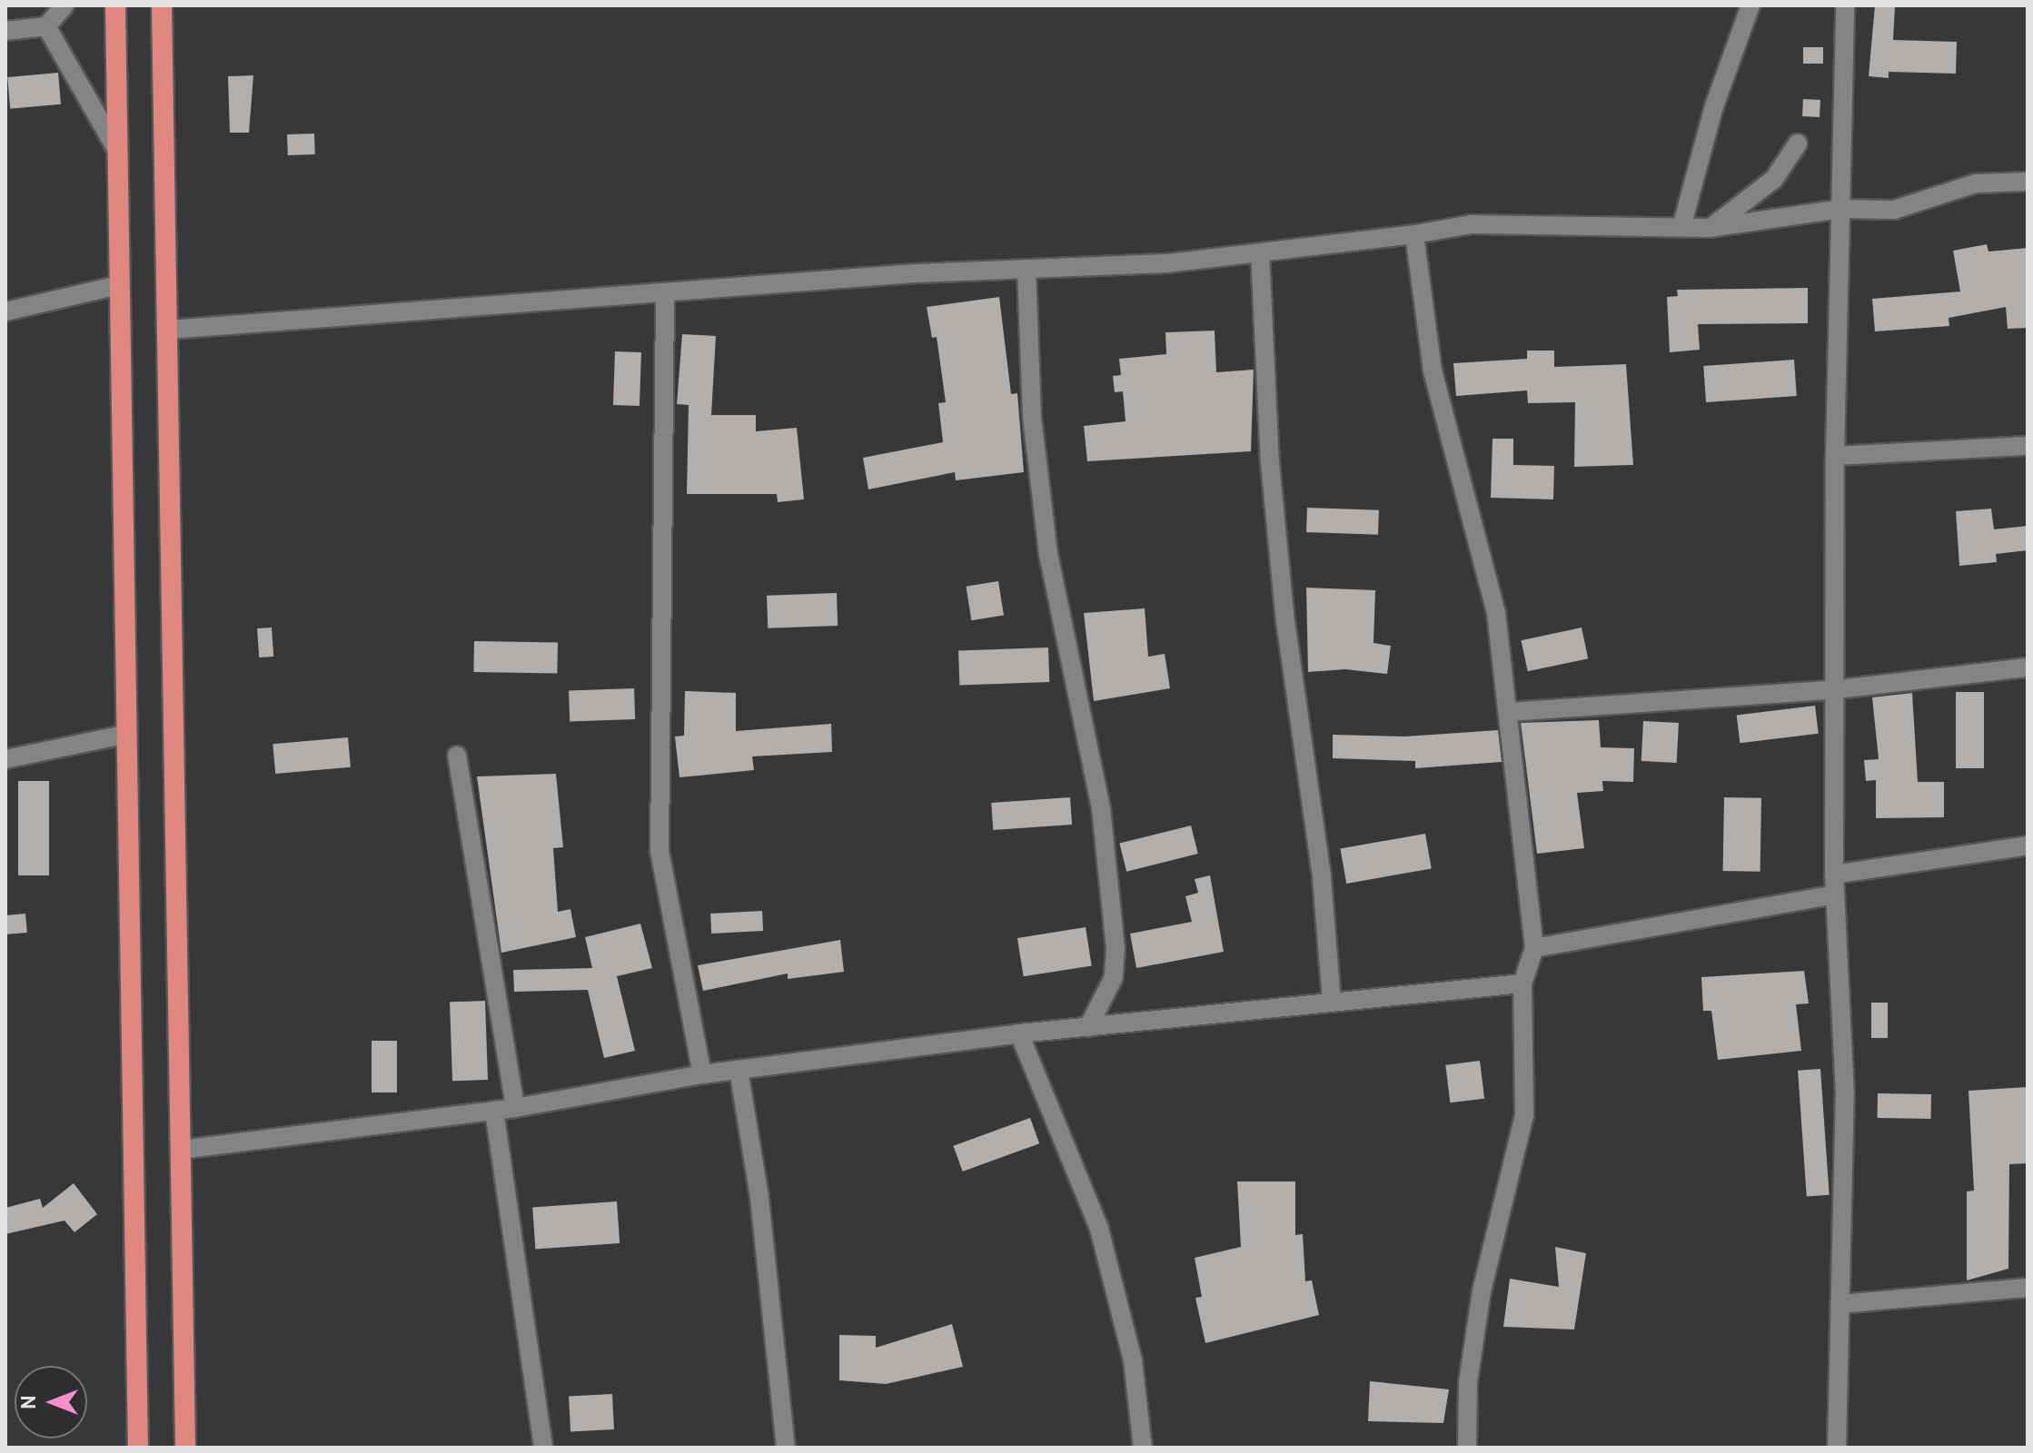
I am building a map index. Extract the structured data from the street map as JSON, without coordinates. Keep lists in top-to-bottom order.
{
  "north": "left"
}
